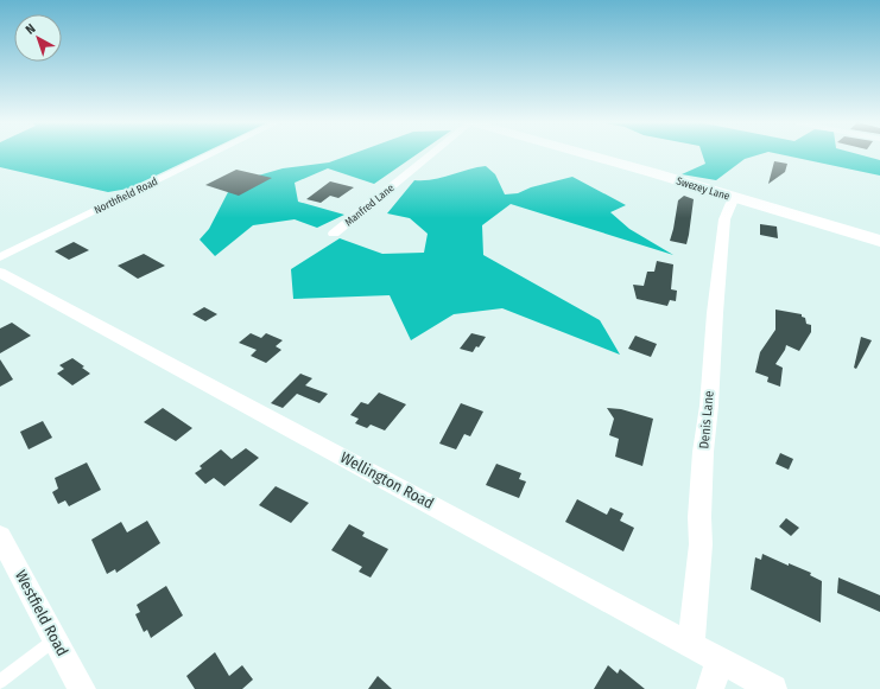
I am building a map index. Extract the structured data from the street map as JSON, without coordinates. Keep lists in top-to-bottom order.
{
  "streets": {
    "street": [
      "Swezey Lane",
      "Northfield Road",
      "Manfred Lane",
      "Denis Lane",
      "Wellington Road",
      "Westfield Road"
    ]
  },
  "crossings": [
    ["Swezey Lane", "Denis Lane"],
    ["Denis Lane", "Wellington Road"]
  ],
  "north": "top left"
}
